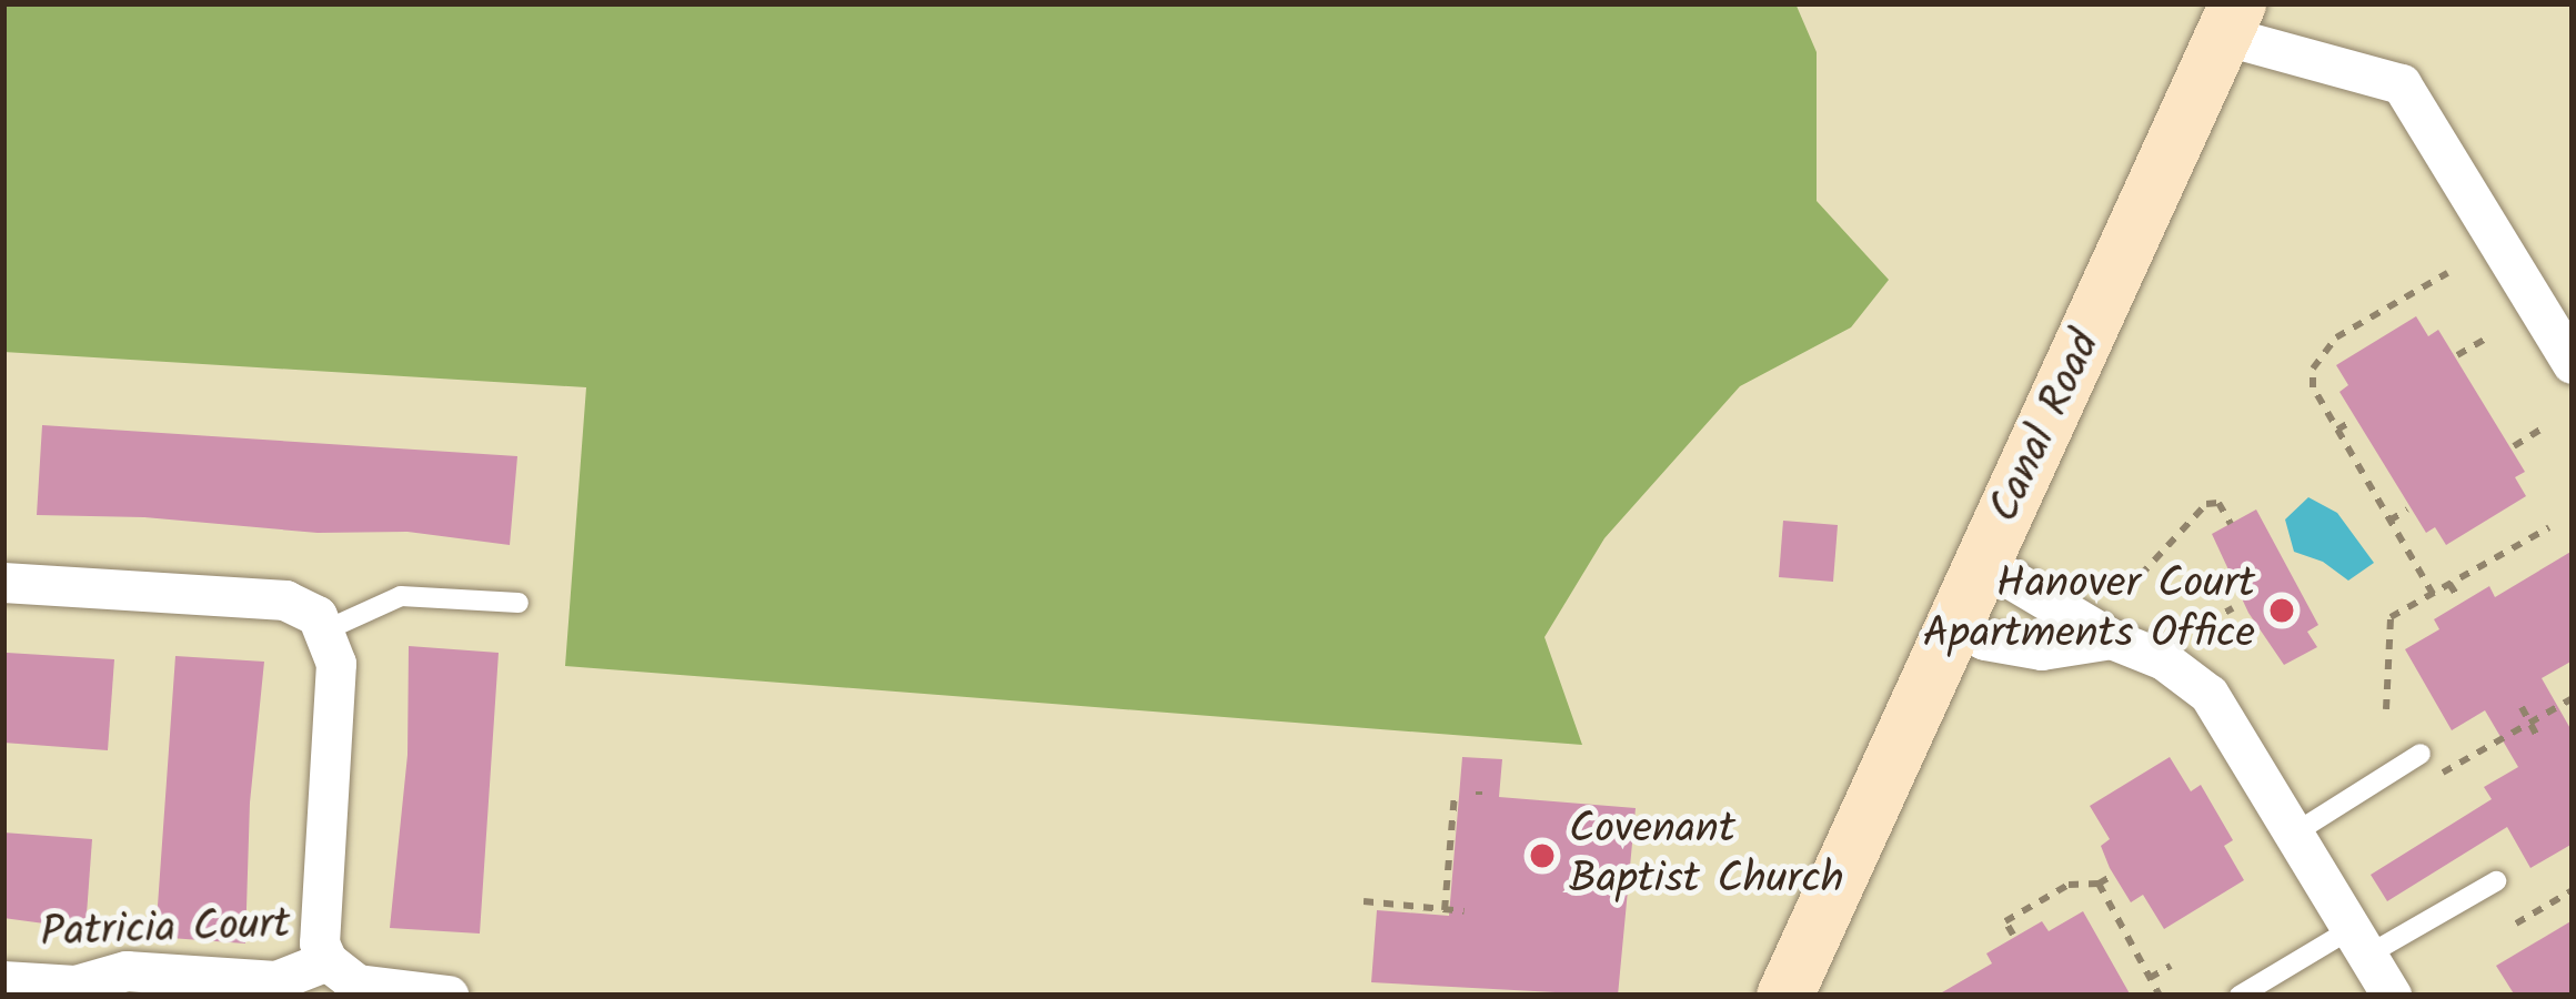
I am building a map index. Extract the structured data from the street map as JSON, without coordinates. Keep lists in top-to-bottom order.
{
  "streets": {
    "street": ["Canal Road", "Patricia Court"]
  },
  "places": ["Hanover Court Apartments Office", "Covenant Baptist Church"]
}
